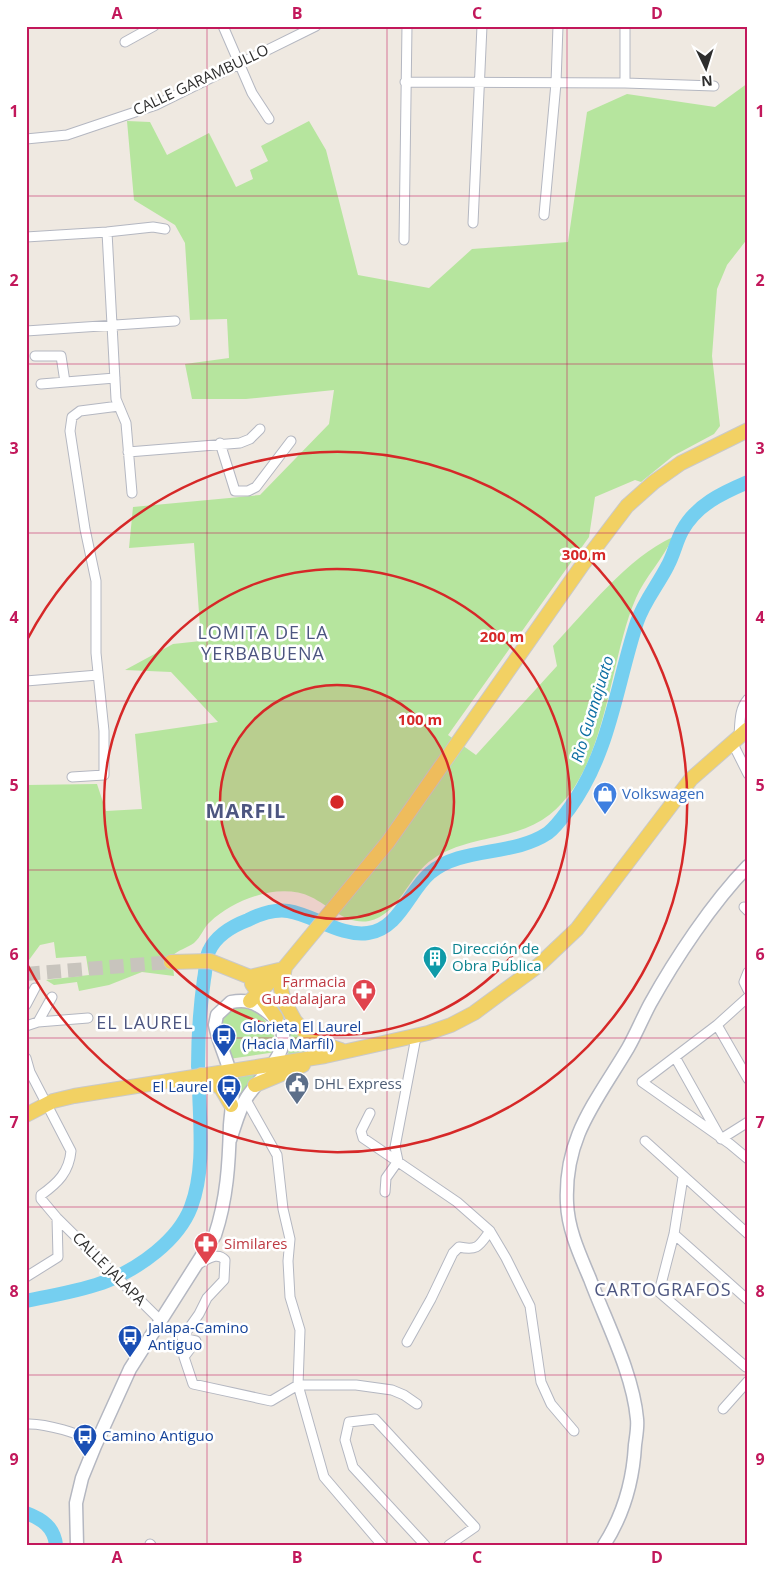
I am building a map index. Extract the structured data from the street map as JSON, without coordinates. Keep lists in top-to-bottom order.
{
  "streets": {
    "street": ["CALLE GARAMBULLO", "CALLE JALAPA"]
  },
  "districts": [
    "LOMITA DE LA YERBABUENA",
    "MARFIL",
    "EL LAUREL",
    "CARTOGRAFOS"
  ],
  "water": ["Rio Guanajuato"],
  "places": {
    "shop": ["Volkswagen"],
    "building": ["Dirección de Obra Publica"],
    "pharmacy": ["Farmacia Guadalajara", "Similares"],
    "bus stop": [
      "Glorieta El Laurel (Hacia Marfil)",
      "El Laurel",
      "Jalapa-Camino Antiguo",
      "Camino Antiguo"
    ],
    "public building": ["DHL Express"]
  },
  "north": "bottom",
  "grid": {
    "columns": [
      "A",
      "B",
      "C",
      "D"
    ],
    "rows": [
      "1",
      "2",
      "3",
      "4",
      "5",
      "6",
      "7",
      "8",
      "9"
    ]
  },
  "rings": ["300 m", "200 m", "100 m"]
}
